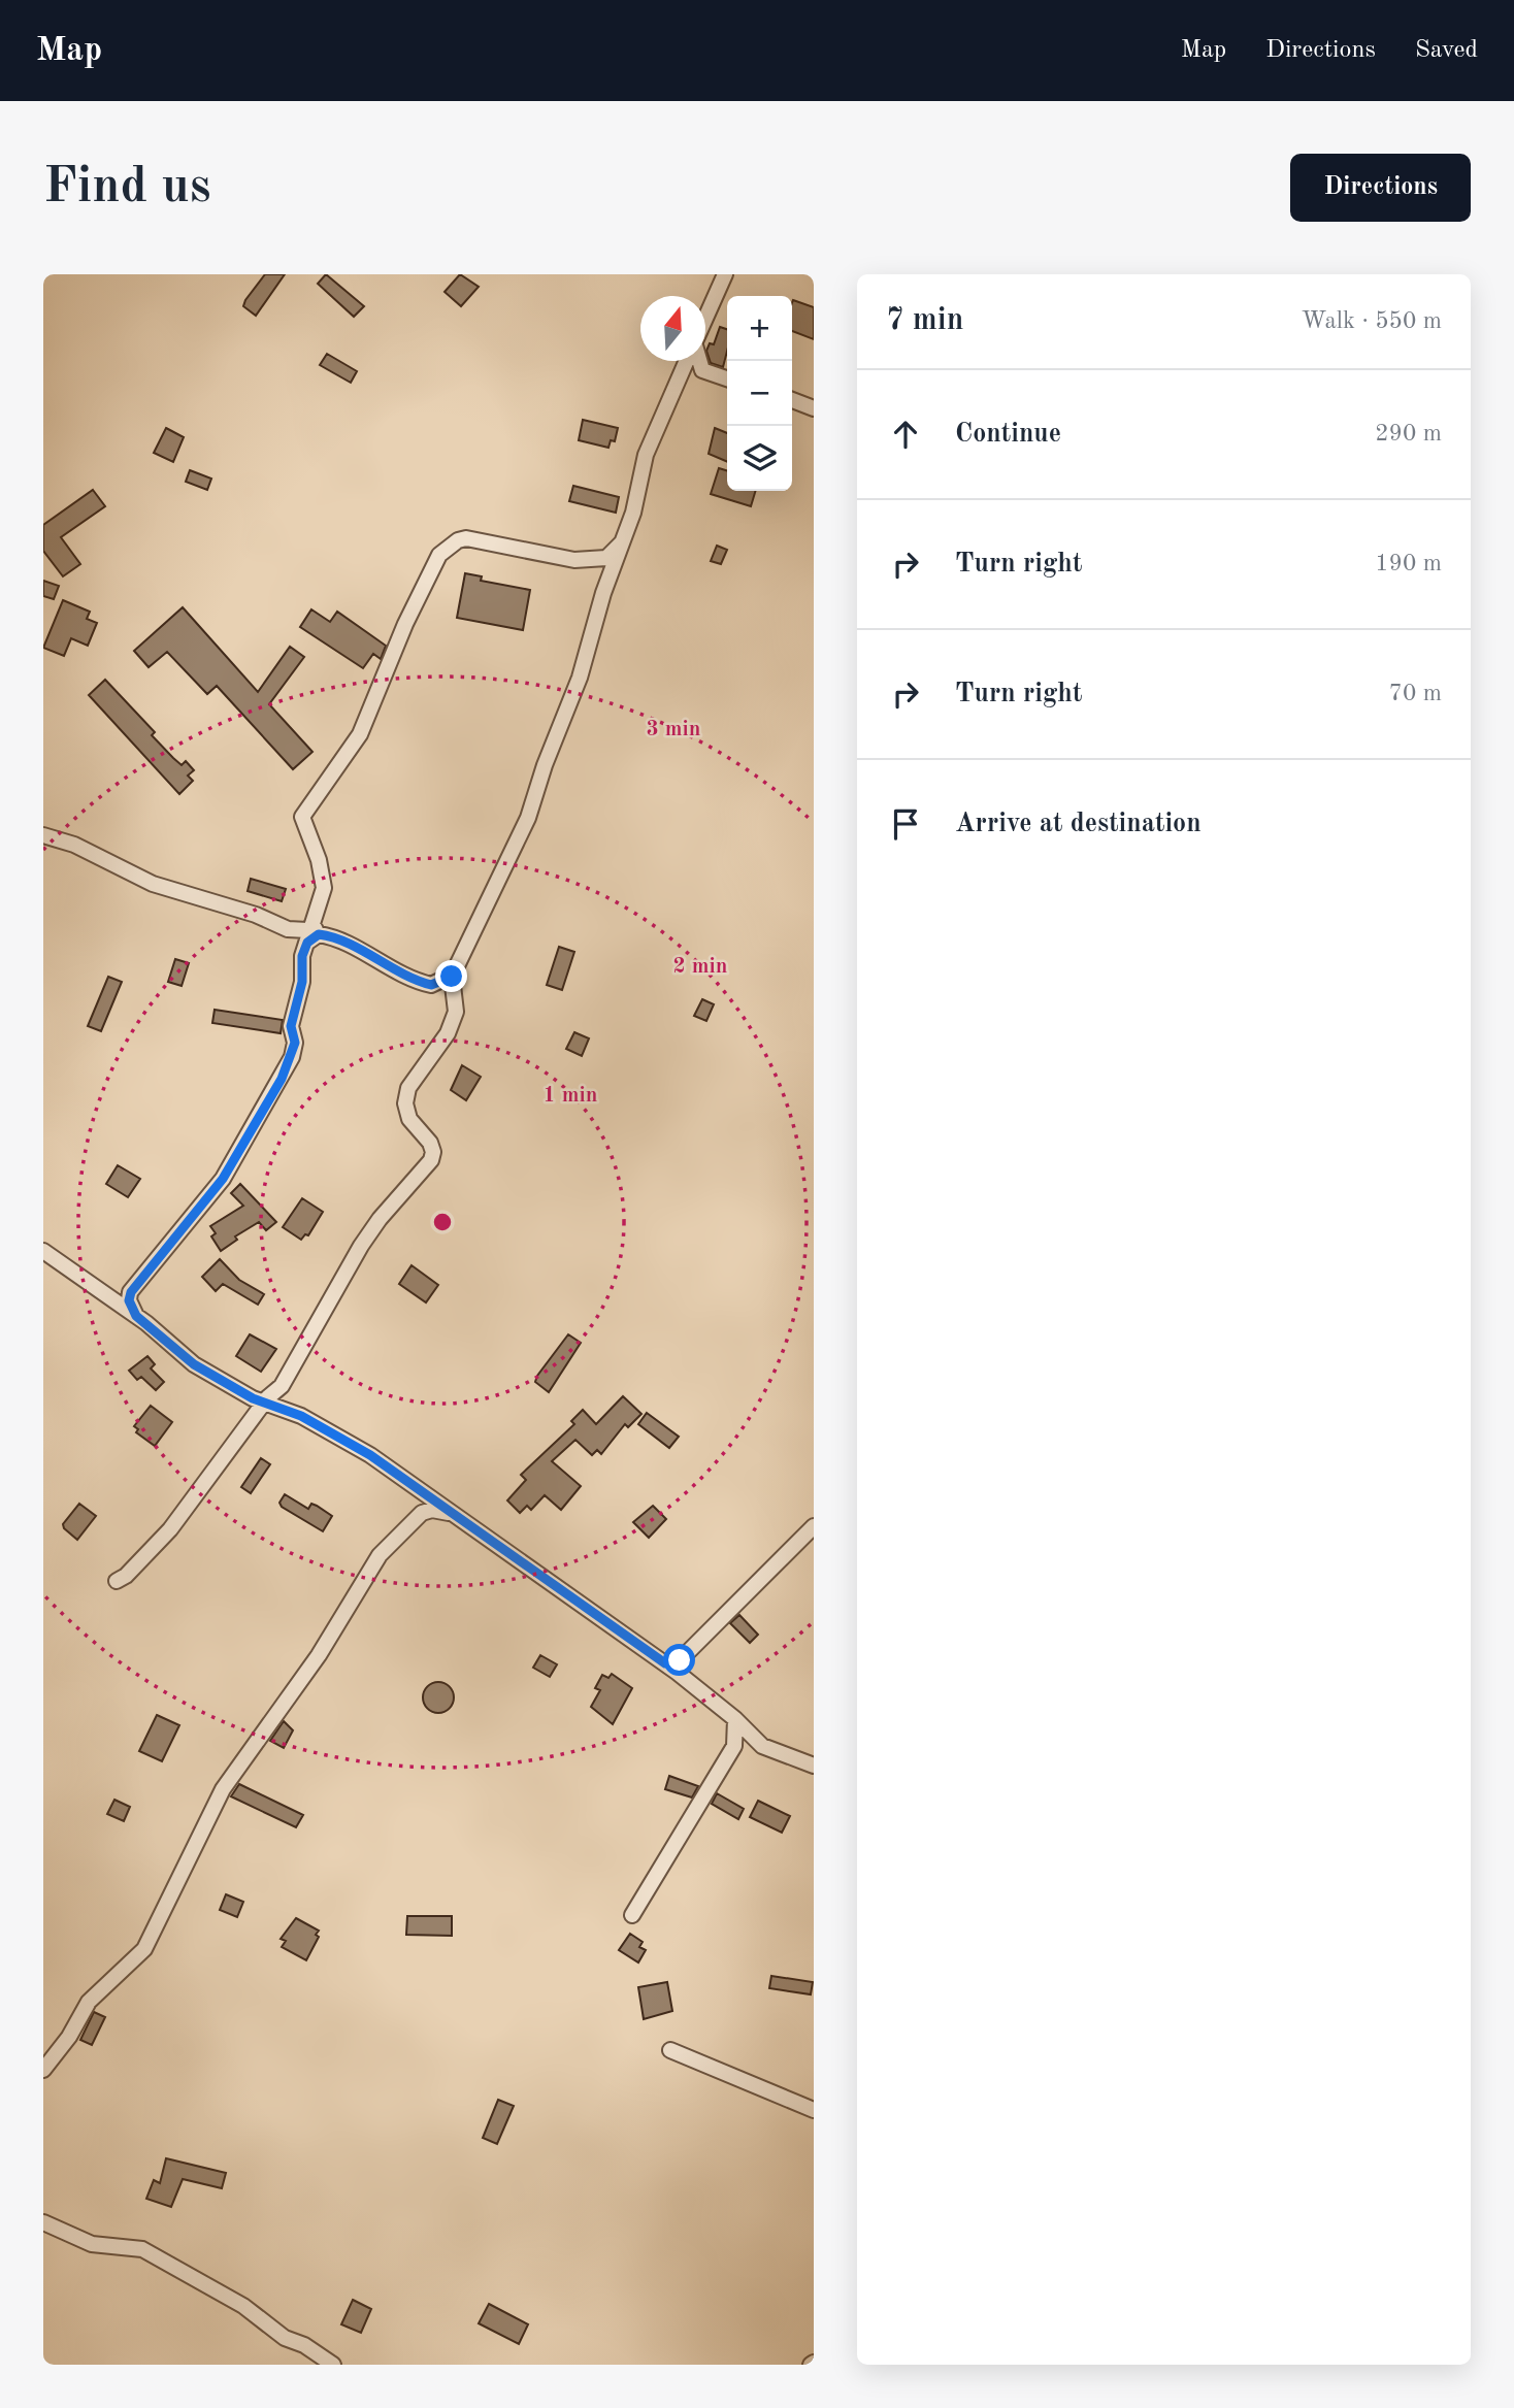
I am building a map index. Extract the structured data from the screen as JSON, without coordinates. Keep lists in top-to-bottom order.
{
  "north": "top",
  "page": {
    "header": "Map",
    "nav": ["Map", "Directions", "Saved"],
    "buttons": "Directions",
    "title": "Find us",
    "heading": ["7 min", "Walk · 550 m"],
    "map_buttons": ["+", "−"],
    "list": [
      ["Continue", "290 m"],
      ["Turn right", "190 m"],
      ["Turn right", "70 m"],
      "Arrive at destination"
    ]
  },
  "rings": ["3 min", "2 min", "1 min"]
}
